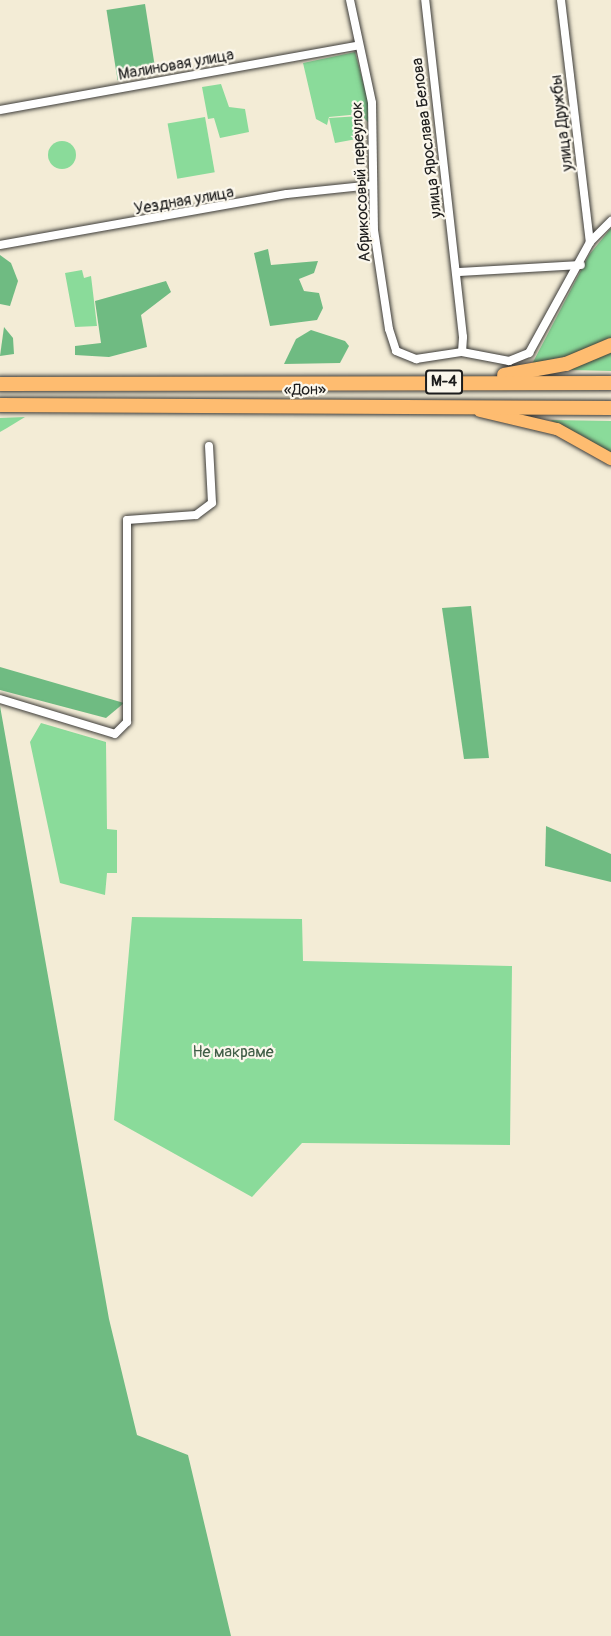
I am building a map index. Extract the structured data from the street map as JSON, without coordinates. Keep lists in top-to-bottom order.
{
  "streets": {
    "highway": ["М-4", "«Дон»"],
    "street": [
      "Малиновая улица",
      "улица Дружбы",
      "улица Ярослава Белова",
      "Абрикосовый переулок",
      "Уездная улица"
    ]
  },
  "crossings": [
    ["Малиновая улица", "Абрикосовый переулок"],
    ["улица Ярослава Белова", "Абрикосовый переулок"],
    ["Абрикосовый переулок", "Уездная улица"]
  ],
  "parks": ["Не макраме"]
}
